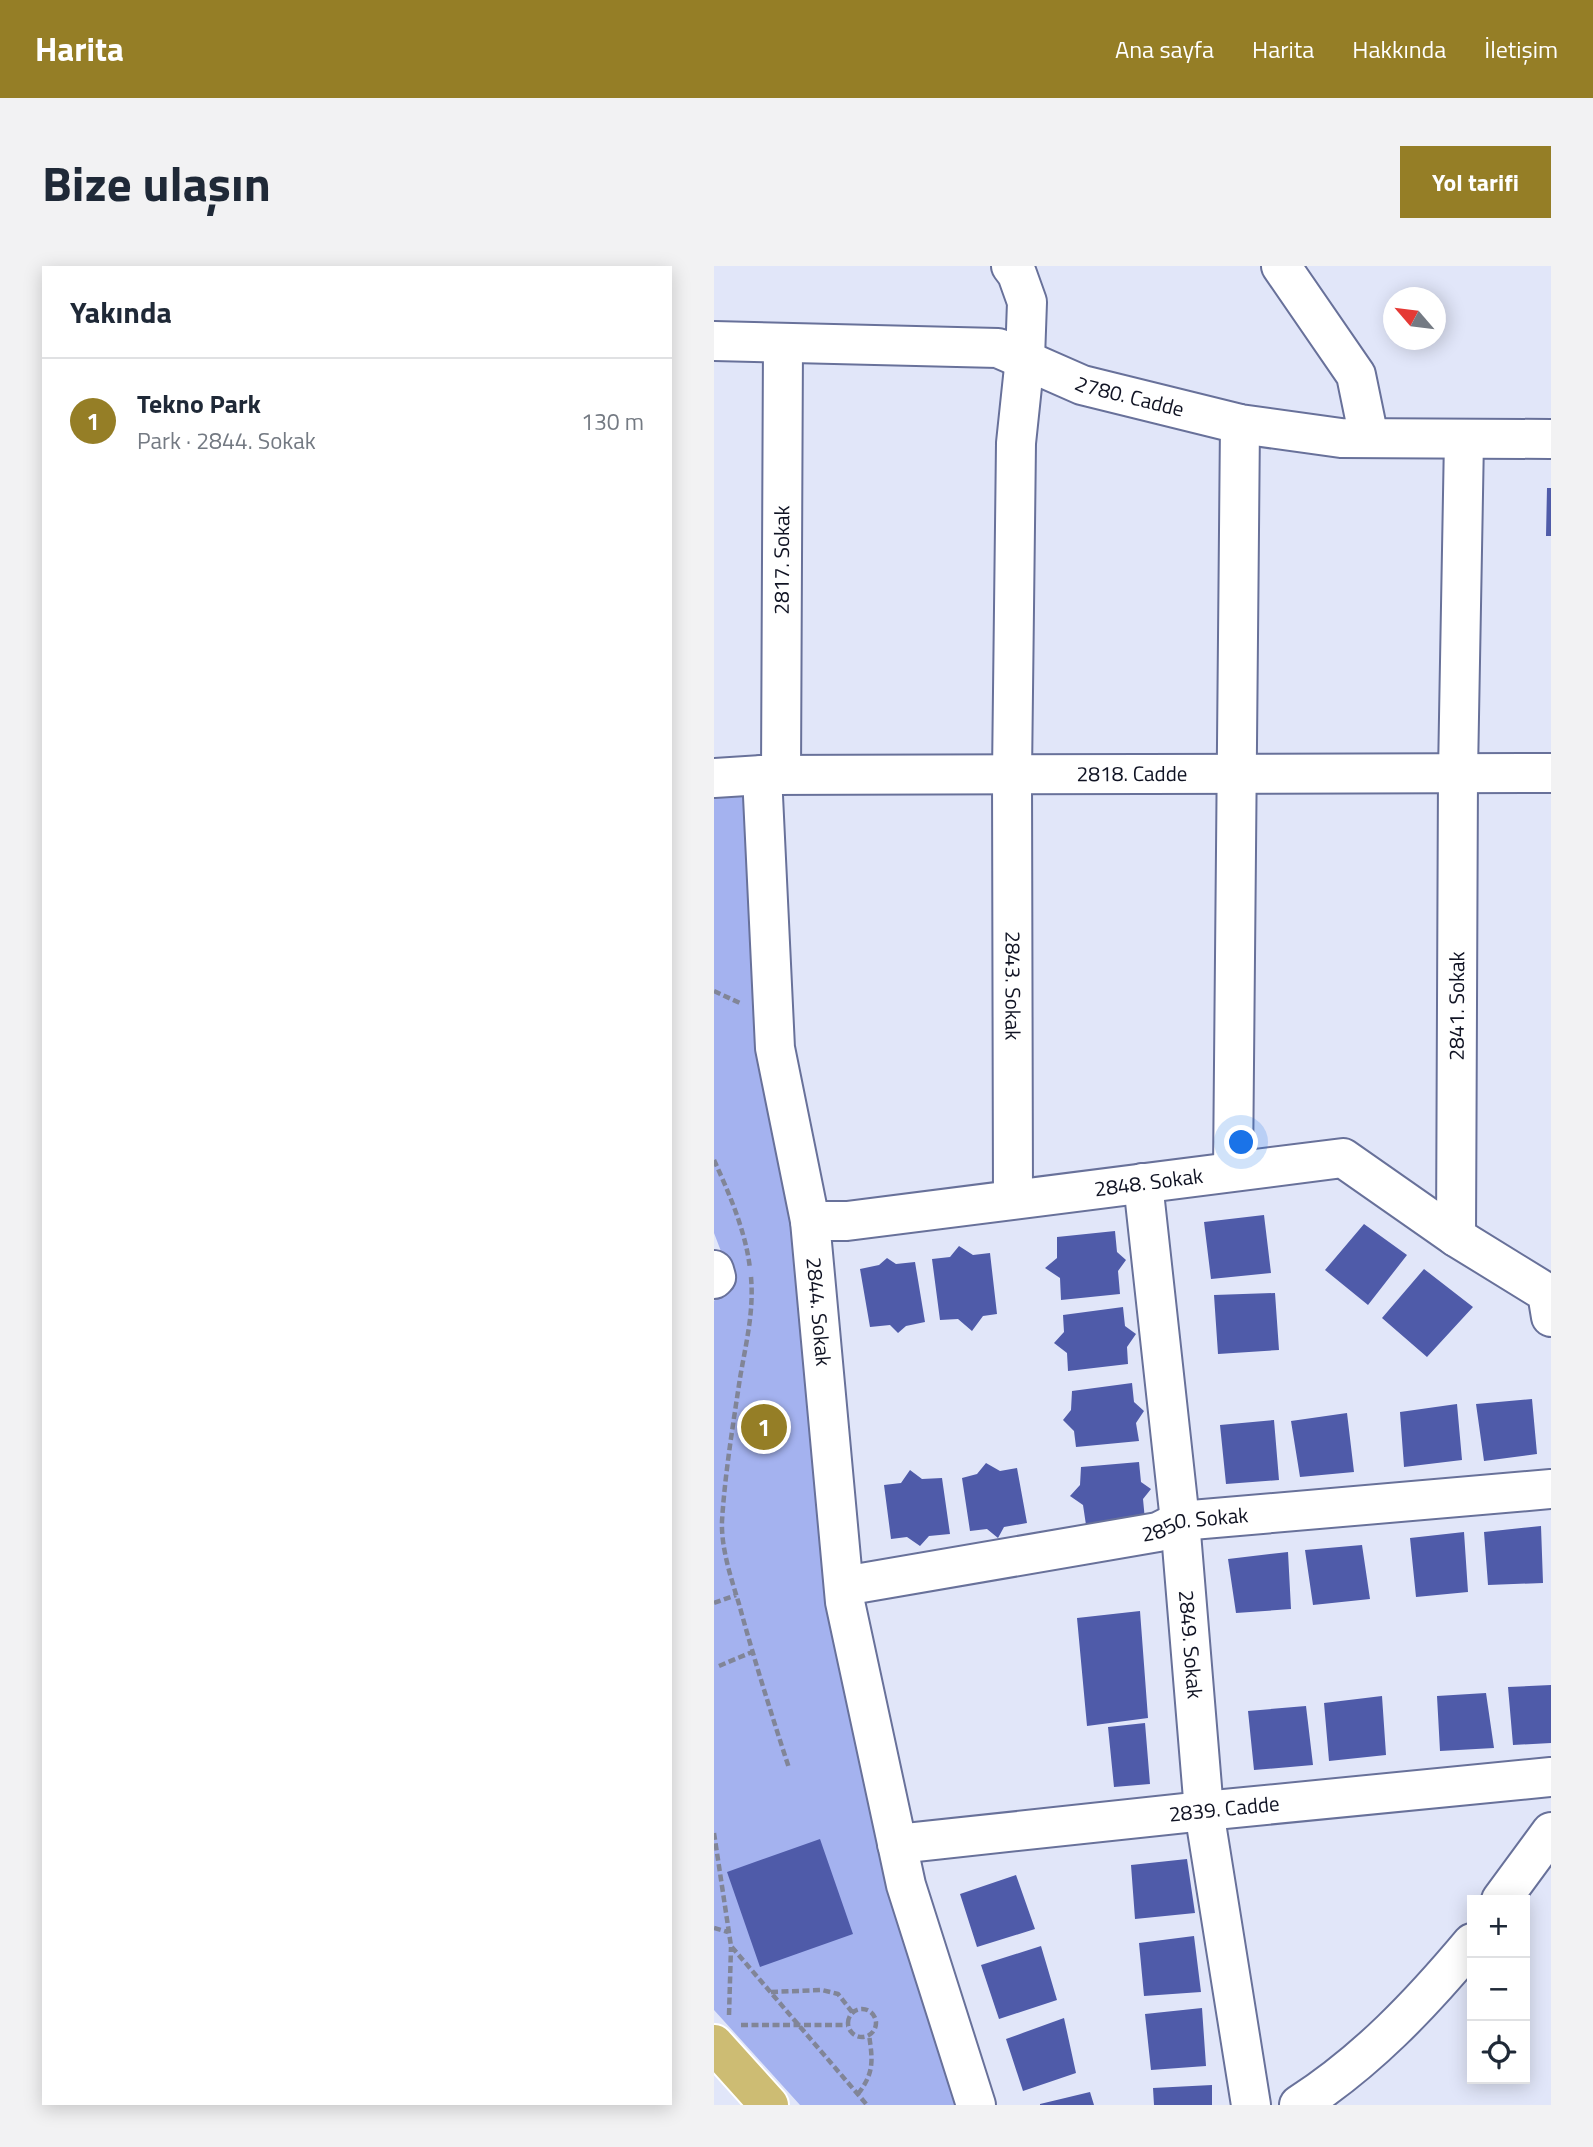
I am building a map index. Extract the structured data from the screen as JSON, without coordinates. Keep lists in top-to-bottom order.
{
  "streets": {
    "street": [
      "2780. Cadde",
      "2817. Sokak",
      "2818. Cadde",
      "2843. Sokak",
      "2841. Sokak",
      "2848. Sokak",
      "2844. Sokak",
      "2850. Sokak",
      "2849. Sokak",
      "2839. Cadde"
    ]
  },
  "crossings": [
    ["2780. Cadde", "2817. Sokak"],
    ["2780. Cadde", "2843. Sokak"],
    ["2780. Cadde", "2841. Sokak"],
    ["2817. Sokak", "2818. Cadde"],
    ["2817. Sokak", "2844. Sokak"],
    ["2818. Cadde", "2843. Sokak"],
    ["2818. Cadde", "2841. Sokak"],
    ["2818. Cadde", "2844. Sokak"],
    ["2843. Sokak", "2848. Sokak"],
    ["2841. Sokak", "2848. Sokak"],
    ["2848. Sokak", "2844. Sokak"],
    ["2848. Sokak", "2849. Sokak"],
    ["2844. Sokak", "2850. Sokak"],
    ["2844. Sokak", "2839. Cadde"],
    ["2850. Sokak", "2849. Sokak"],
    ["2849. Sokak", "2839. Cadde"]
  ],
  "north": "top left",
  "page": {
    "header": "Harita",
    "nav": [
      "Ana sayfa",
      "Harita",
      "Hakkında",
      "İletişim"
    ],
    "title": "Bize ulaşın",
    "buttons": "Yol tarifi",
    "heading": "Yakında",
    "list": [
      {
        "mark": "1",
        "name": "Tekno Park",
        "note": "Park · 2844. Sokak",
        "value": "130 m"
      }
    ],
    "pins": "1",
    "map_buttons": ["+", "−"]
  }
}
